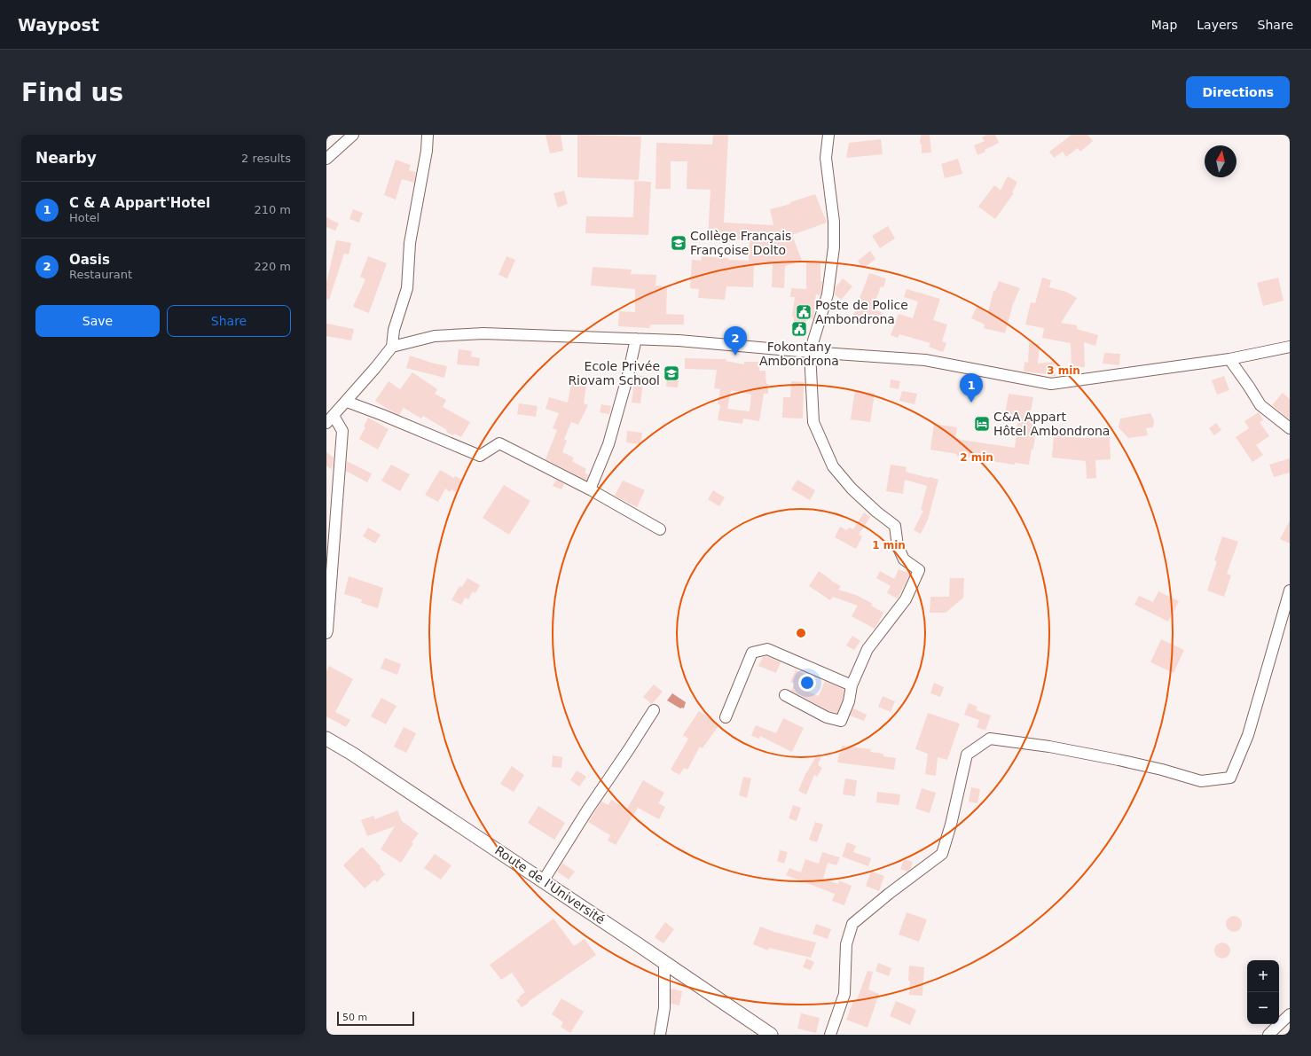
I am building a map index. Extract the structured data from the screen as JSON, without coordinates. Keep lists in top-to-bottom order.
{
  "streets": {
    "street": ["Route de l'Université"]
  },
  "places": {
    "school or university": ["Collège Français Françoise Dolto", "Ecole Privée Riovam School"],
    "public building": ["Poste de Police Ambondrona", "Fokontany Ambondrona"],
    "hotel": ["C&A Appart Hôtel Ambondrona"]
  },
  "scale_bar": "50 m",
  "north": "top",
  "page": {
    "header": "Waypost",
    "nav": ["Map", "Layers", "Share"],
    "buttons": [
      "Directions",
      ["Save", "Share"]
    ],
    "title": "Find us",
    "heading": ["Nearby", "2 results"],
    "list": [
      {
        "mark": "1",
        "name": "C & A Appart'Hotel",
        "note": "Hotel",
        "value": "210 m"
      },
      {
        "mark": "2",
        "name": "Oasis",
        "note": "Restaurant",
        "value": "220 m"
      }
    ],
    "pins": ["2", "1"],
    "map_buttons": ["+", "−"],
    "scale": "50 m"
  },
  "rings": ["3 min", "2 min", "1 min"]
}
